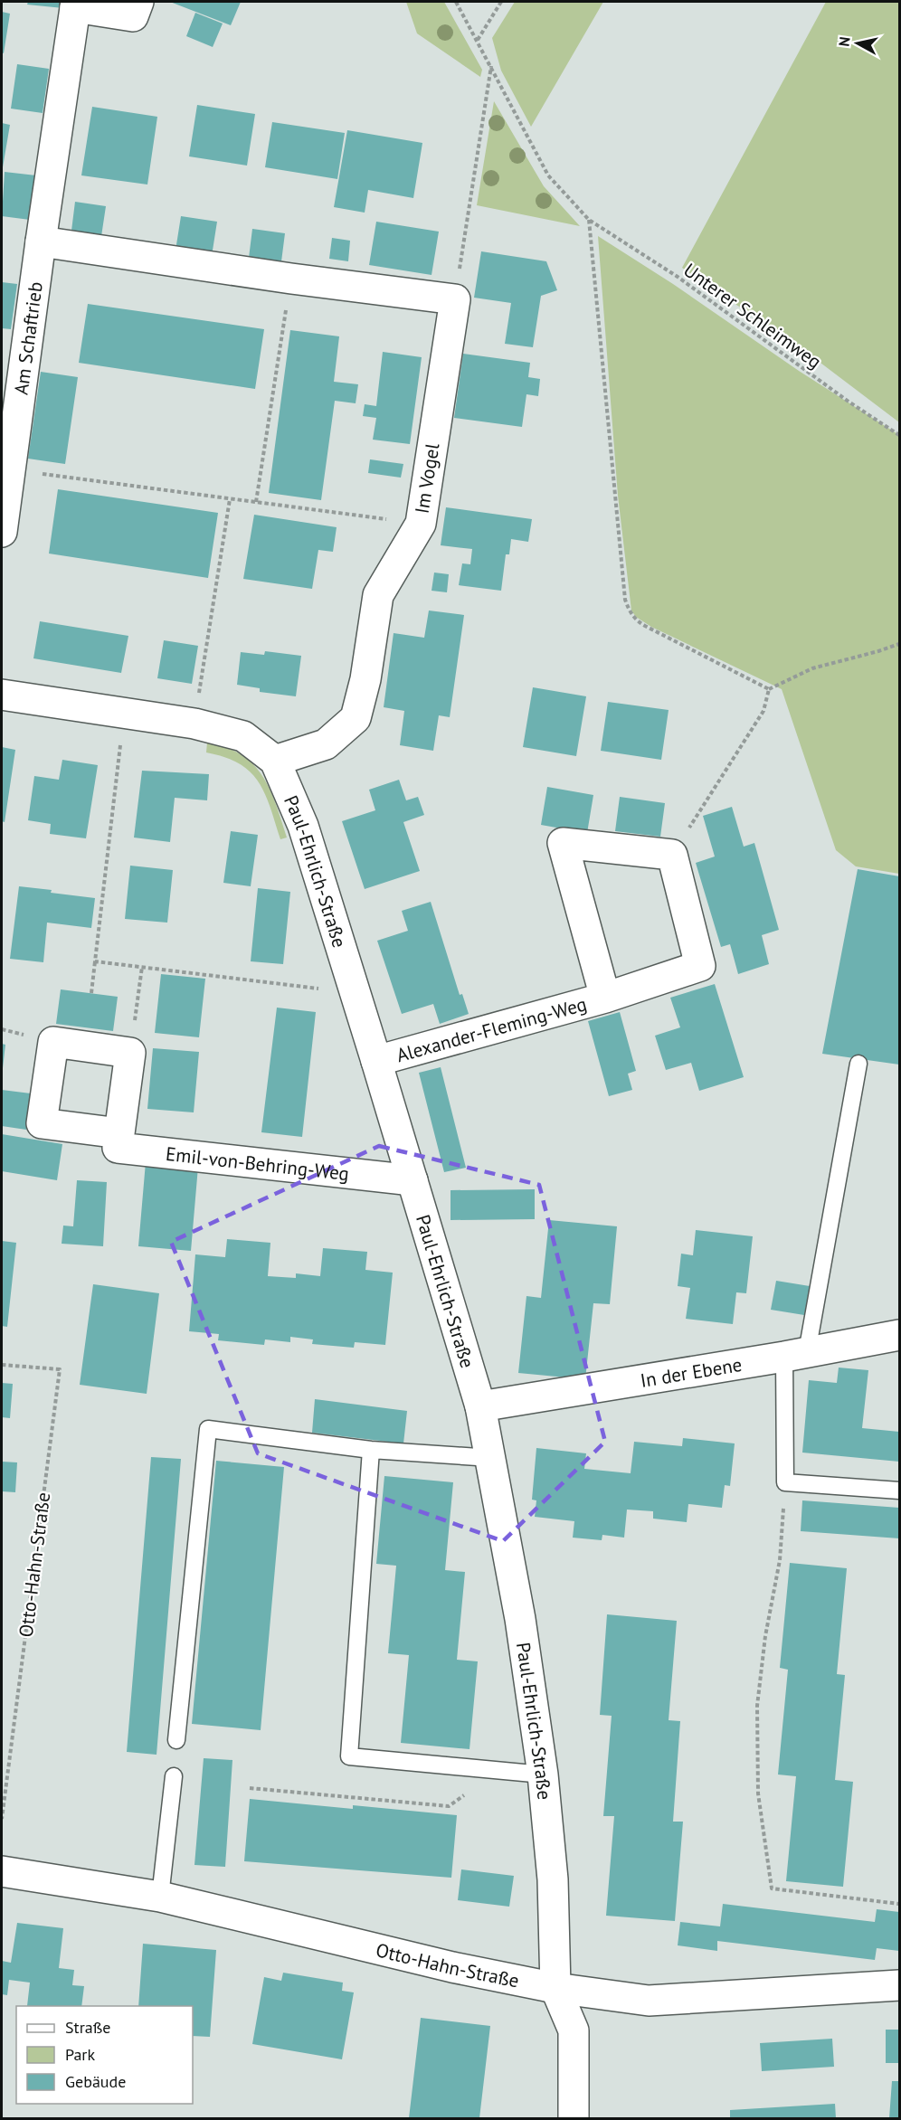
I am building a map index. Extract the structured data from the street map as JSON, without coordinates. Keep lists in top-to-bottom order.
{
  "streets": {
    "street": [
      "Am Schaftrieb",
      "Im Vogel",
      "Paul-Ehrlich-Straße",
      "Alexander-Fleming-Weg",
      "Emil-von-Behring-Weg",
      "In der Ebene",
      "Otto-Hahn-Straße"
    ],
    "path": ["Unterer Schleimweg"]
  },
  "crossings": [
    ["Im Vogel", "Paul-Ehrlich-Straße"],
    ["Paul-Ehrlich-Straße", "Alexander-Fleming-Weg"],
    ["Paul-Ehrlich-Straße", "Emil-von-Behring-Weg"],
    ["Paul-Ehrlich-Straße", "In der Ebene"],
    ["Paul-Ehrlich-Straße", "Otto-Hahn-Straße"]
  ],
  "legend": ["Straße", "Park", "Gebäude"],
  "north": "left"
}
